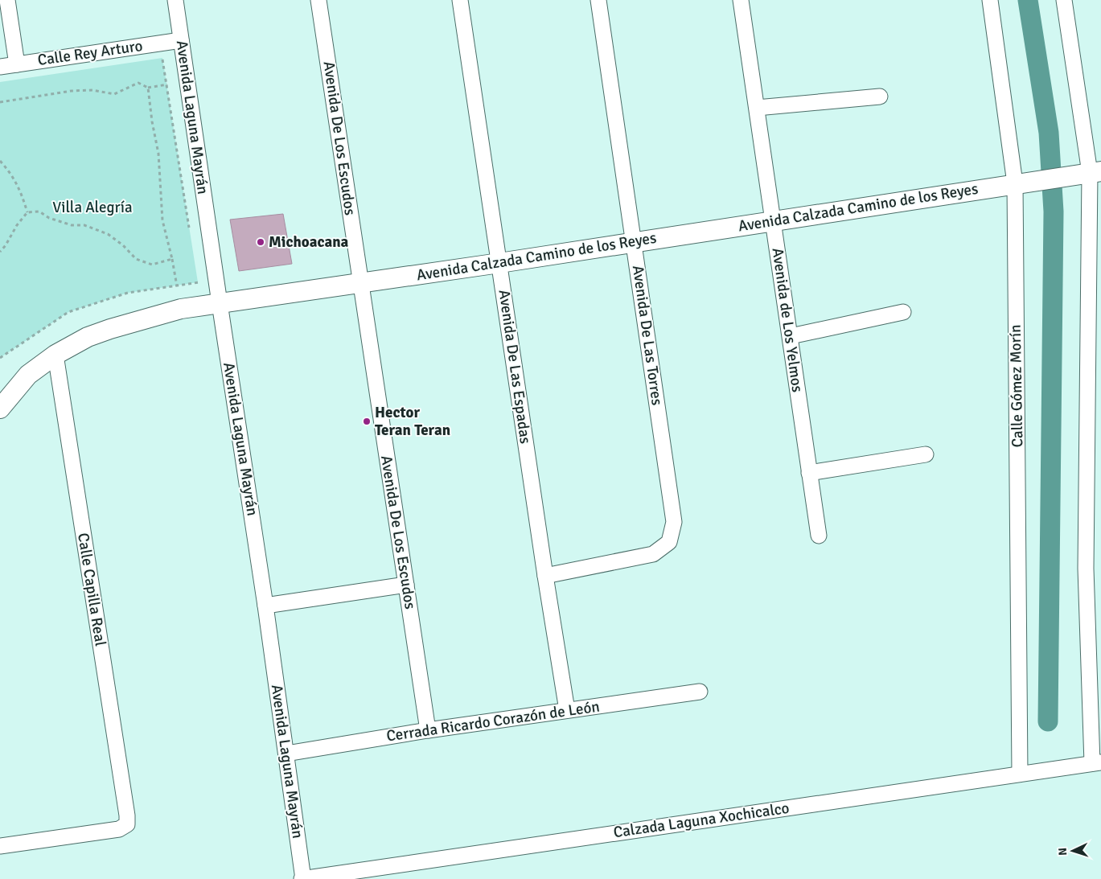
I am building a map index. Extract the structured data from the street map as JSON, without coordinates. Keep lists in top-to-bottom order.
{
  "streets": {
    "street": [
      "Calle Rey Arturo",
      "Avenida Laguna Mayrán",
      "Avenida De Los Escudos",
      "Avenida Calzada Camino de los Reyes",
      "Avenida de Los Yelmos",
      "Avenida De Las Torres",
      "Avenida De Las Espadas",
      "Calle Gómez Morín",
      "Calle Capilla Real",
      "Cerrada Ricardo Corazón de León",
      "Calzada Laguna Xochicalco"
    ]
  },
  "crossings": [
    ["Calle Rey Arturo", "Avenida Laguna Mayrán"],
    ["Avenida Laguna Mayrán", "Avenida Calzada Camino de los Reyes"],
    ["Avenida Laguna Mayrán", "Cerrada Ricardo Corazón de León"],
    ["Avenida Laguna Mayrán", "Calzada Laguna Xochicalco"],
    ["Avenida De Los Escudos", "Avenida Calzada Camino de los Reyes"],
    ["Avenida De Los Escudos", "Cerrada Ricardo Corazón de León"],
    ["Avenida Calzada Camino de los Reyes", "Avenida de Los Yelmos"],
    ["Avenida Calzada Camino de los Reyes", "Avenida De Las Torres"],
    ["Avenida Calzada Camino de los Reyes", "Avenida De Las Espadas"],
    ["Avenida Calzada Camino de los Reyes", "Calle Gómez Morín"],
    ["Avenida Calzada Camino de los Reyes", "Calle Capilla Real"],
    ["Avenida De Las Torres", "Avenida De Las Espadas"],
    ["Avenida De Las Espadas", "Cerrada Ricardo Corazón de León"],
    ["Calle Gómez Morín", "Calzada Laguna Xochicalco"]
  ],
  "parks": ["Villa Alegría"],
  "places": ["Michoacana", "Hector Teran Teran"],
  "north": "left"
}
